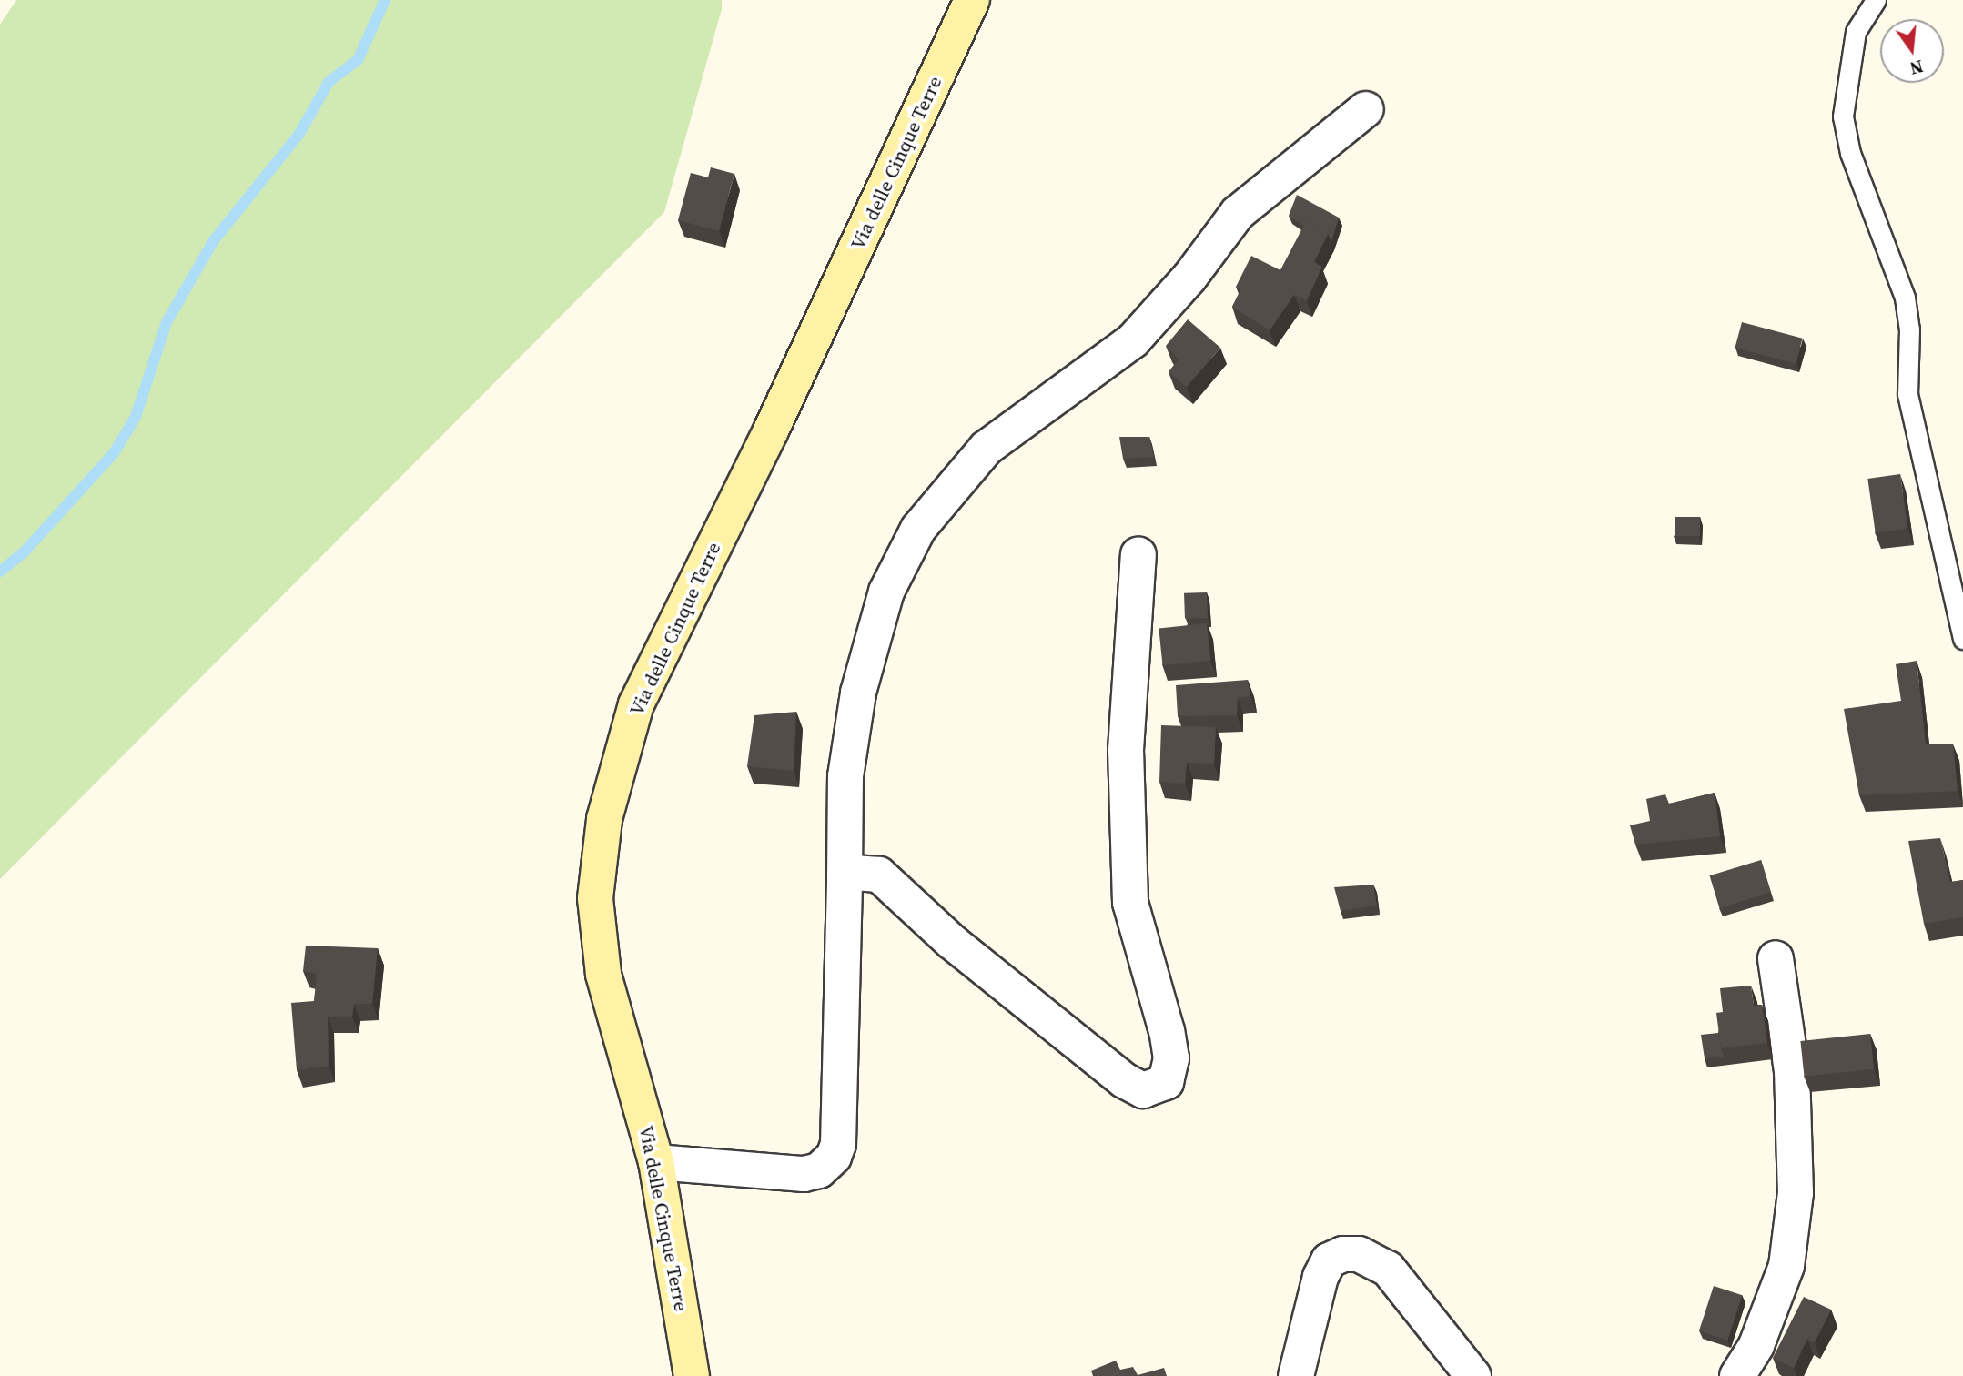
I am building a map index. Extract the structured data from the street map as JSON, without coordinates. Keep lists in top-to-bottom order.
{
  "streets": {
    "main road": ["Via delle Cinque Terre"]
  },
  "north": "bottom"
}
